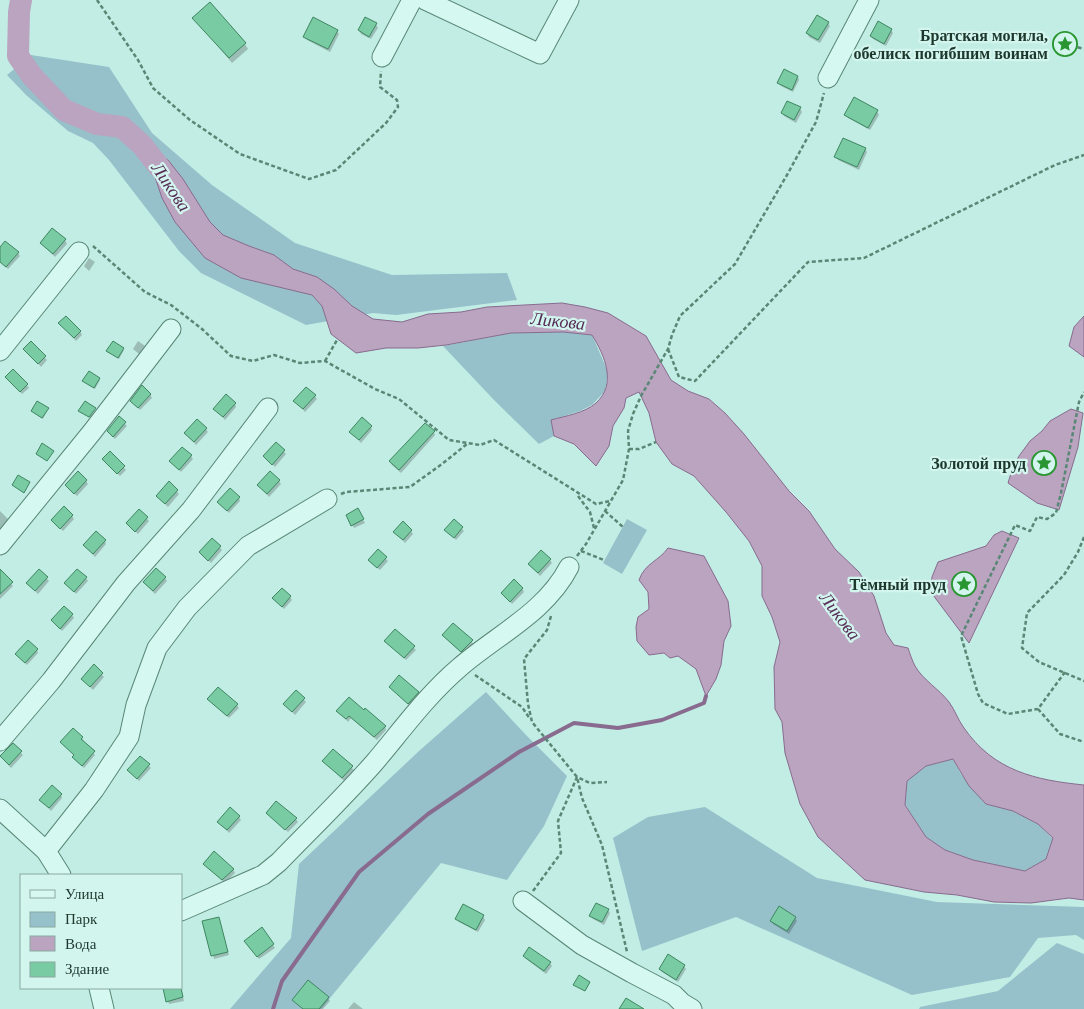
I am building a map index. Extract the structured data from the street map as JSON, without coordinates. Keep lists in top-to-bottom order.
{
  "water": ["Ликова"],
  "places": {
    "place": ["Братская могила, обелиск погибшим воинам", "Золотой пруд", "Тёмный пруд"]
  },
  "legend": [
    "Улица",
    "Парк",
    "Вода",
    "Здание"
  ]
}
